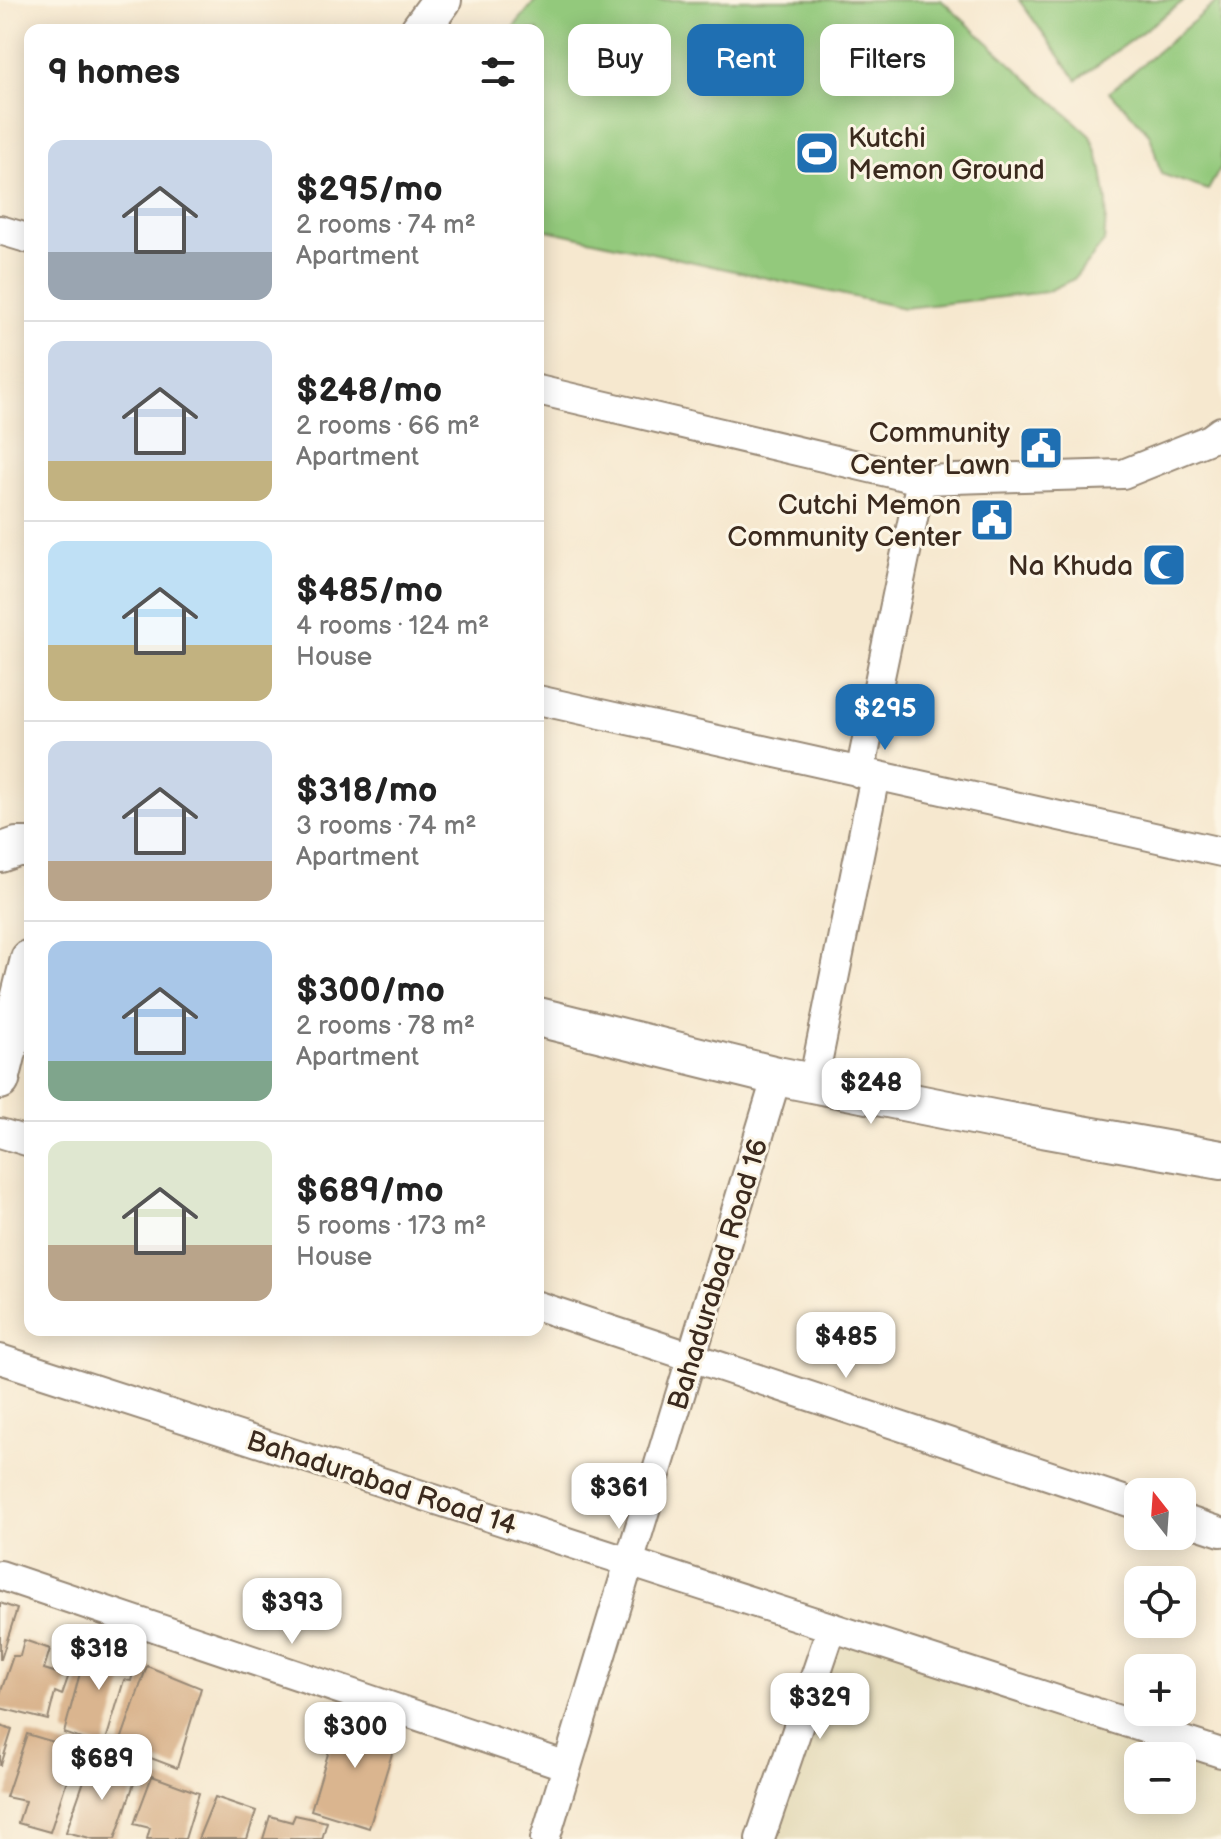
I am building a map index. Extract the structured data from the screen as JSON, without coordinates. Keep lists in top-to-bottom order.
{
  "streets": {
    "street": ["Bahadurabad Road 16", "Bahadurabad Road 14"]
  },
  "crossings": [
    ["Bahadurabad Road 16", "Bahadurabad Road 14"]
  ],
  "places": {
    "sports": ["Kutchi Memon Ground"],
    "public building": ["Community Center Lawn", "Cutchi Memon Community Center"],
    "mosque": ["Na Khuda"]
  },
  "north": "top",
  "page": {
    "chip": ["Buy", "Rent", "Filters"],
    "heading": "9 homes",
    "list": [
      {
        "name": "$295/mo",
        "note": "2 rooms · 74 m² · Apartment"
      },
      {
        "name": "$248/mo",
        "note": "2 rooms · 66 m² · Apartment"
      },
      {
        "name": "$485/mo",
        "note": "4 rooms · 124 m² · House"
      },
      {
        "name": "$318/mo",
        "note": "3 rooms · 74 m² · Apartment"
      },
      {
        "name": "$300/mo",
        "note": "2 rooms · 78 m² · Apartment"
      },
      {
        "name": "$689/mo",
        "note": "5 rooms · 173 m² · House"
      }
    ],
    "price": [
      "$295",
      "$248",
      "$485",
      "$361",
      "$393",
      "$318",
      "$329",
      "$300",
      "$689"
    ],
    "map_buttons": ["+", "−"]
  }
}
